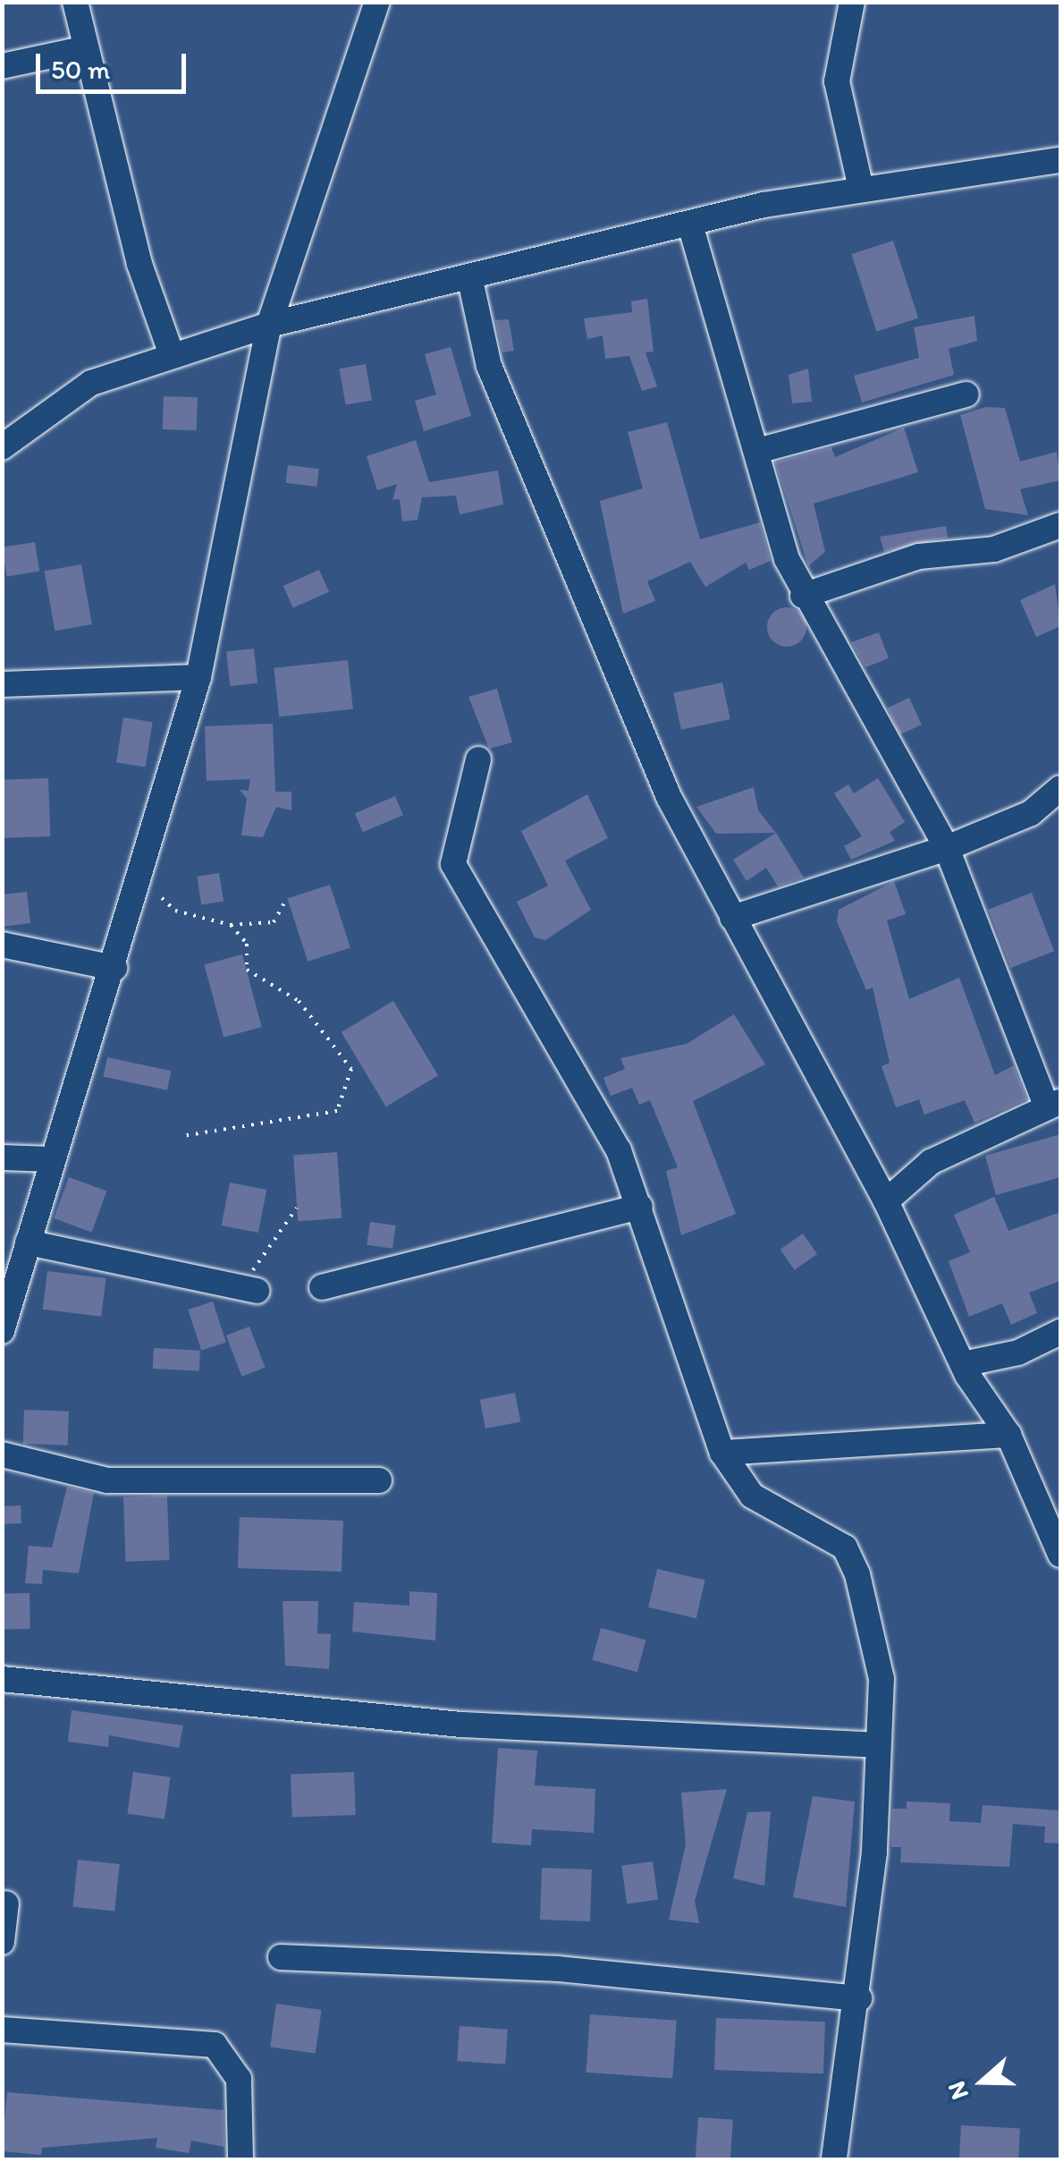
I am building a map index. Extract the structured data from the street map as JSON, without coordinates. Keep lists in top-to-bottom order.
{
  "scale_bar": "50 m",
  "north": "left"
}
